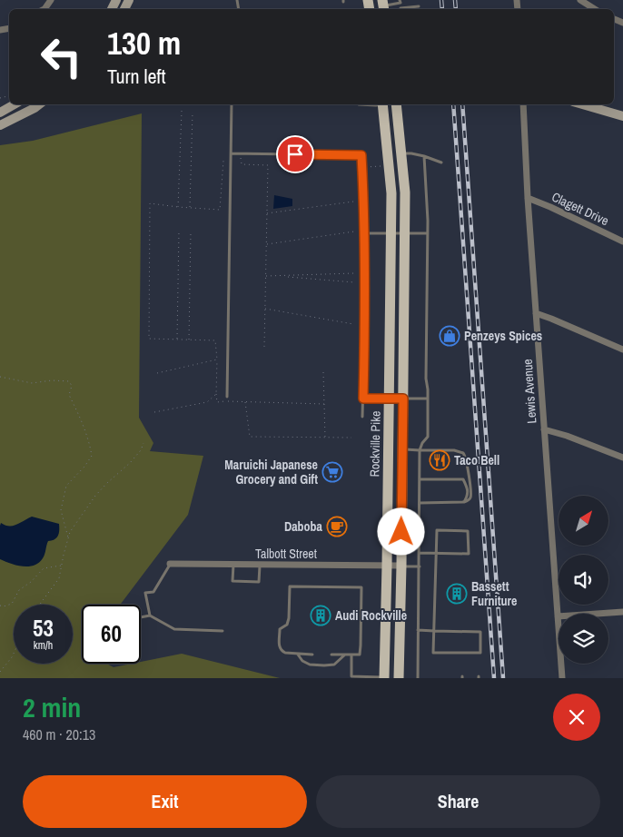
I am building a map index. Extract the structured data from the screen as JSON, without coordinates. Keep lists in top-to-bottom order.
{
  "streets": {
    "main road": ["Rockville Pike"],
    "street": ["Clagett Drive", "Lewis Avenue", "Talbott Street"]
  },
  "crossings": [
    ["Clagett Drive", "Lewis Avenue"],
    ["Rockville Pike", "Talbott Street"]
  ],
  "places": {
    "shop": ["Penzeys Spices"],
    "restaurant": ["Taco Bell"],
    "supermarket": ["Maruichi Japanese Grocery and Gift"],
    "cafe": ["Daboba"],
    "building": ["Bassett Furniture", "Audi Rockville"]
  },
  "north": "top right",
  "page": {
    "turn": ["130 m", "Turn left"],
    "speed": "53 km/h",
    "limit": "60",
    "heading": ["2 min", "460 m · 20:13"],
    "buttons": ["Exit", "Share"]
  }
}
